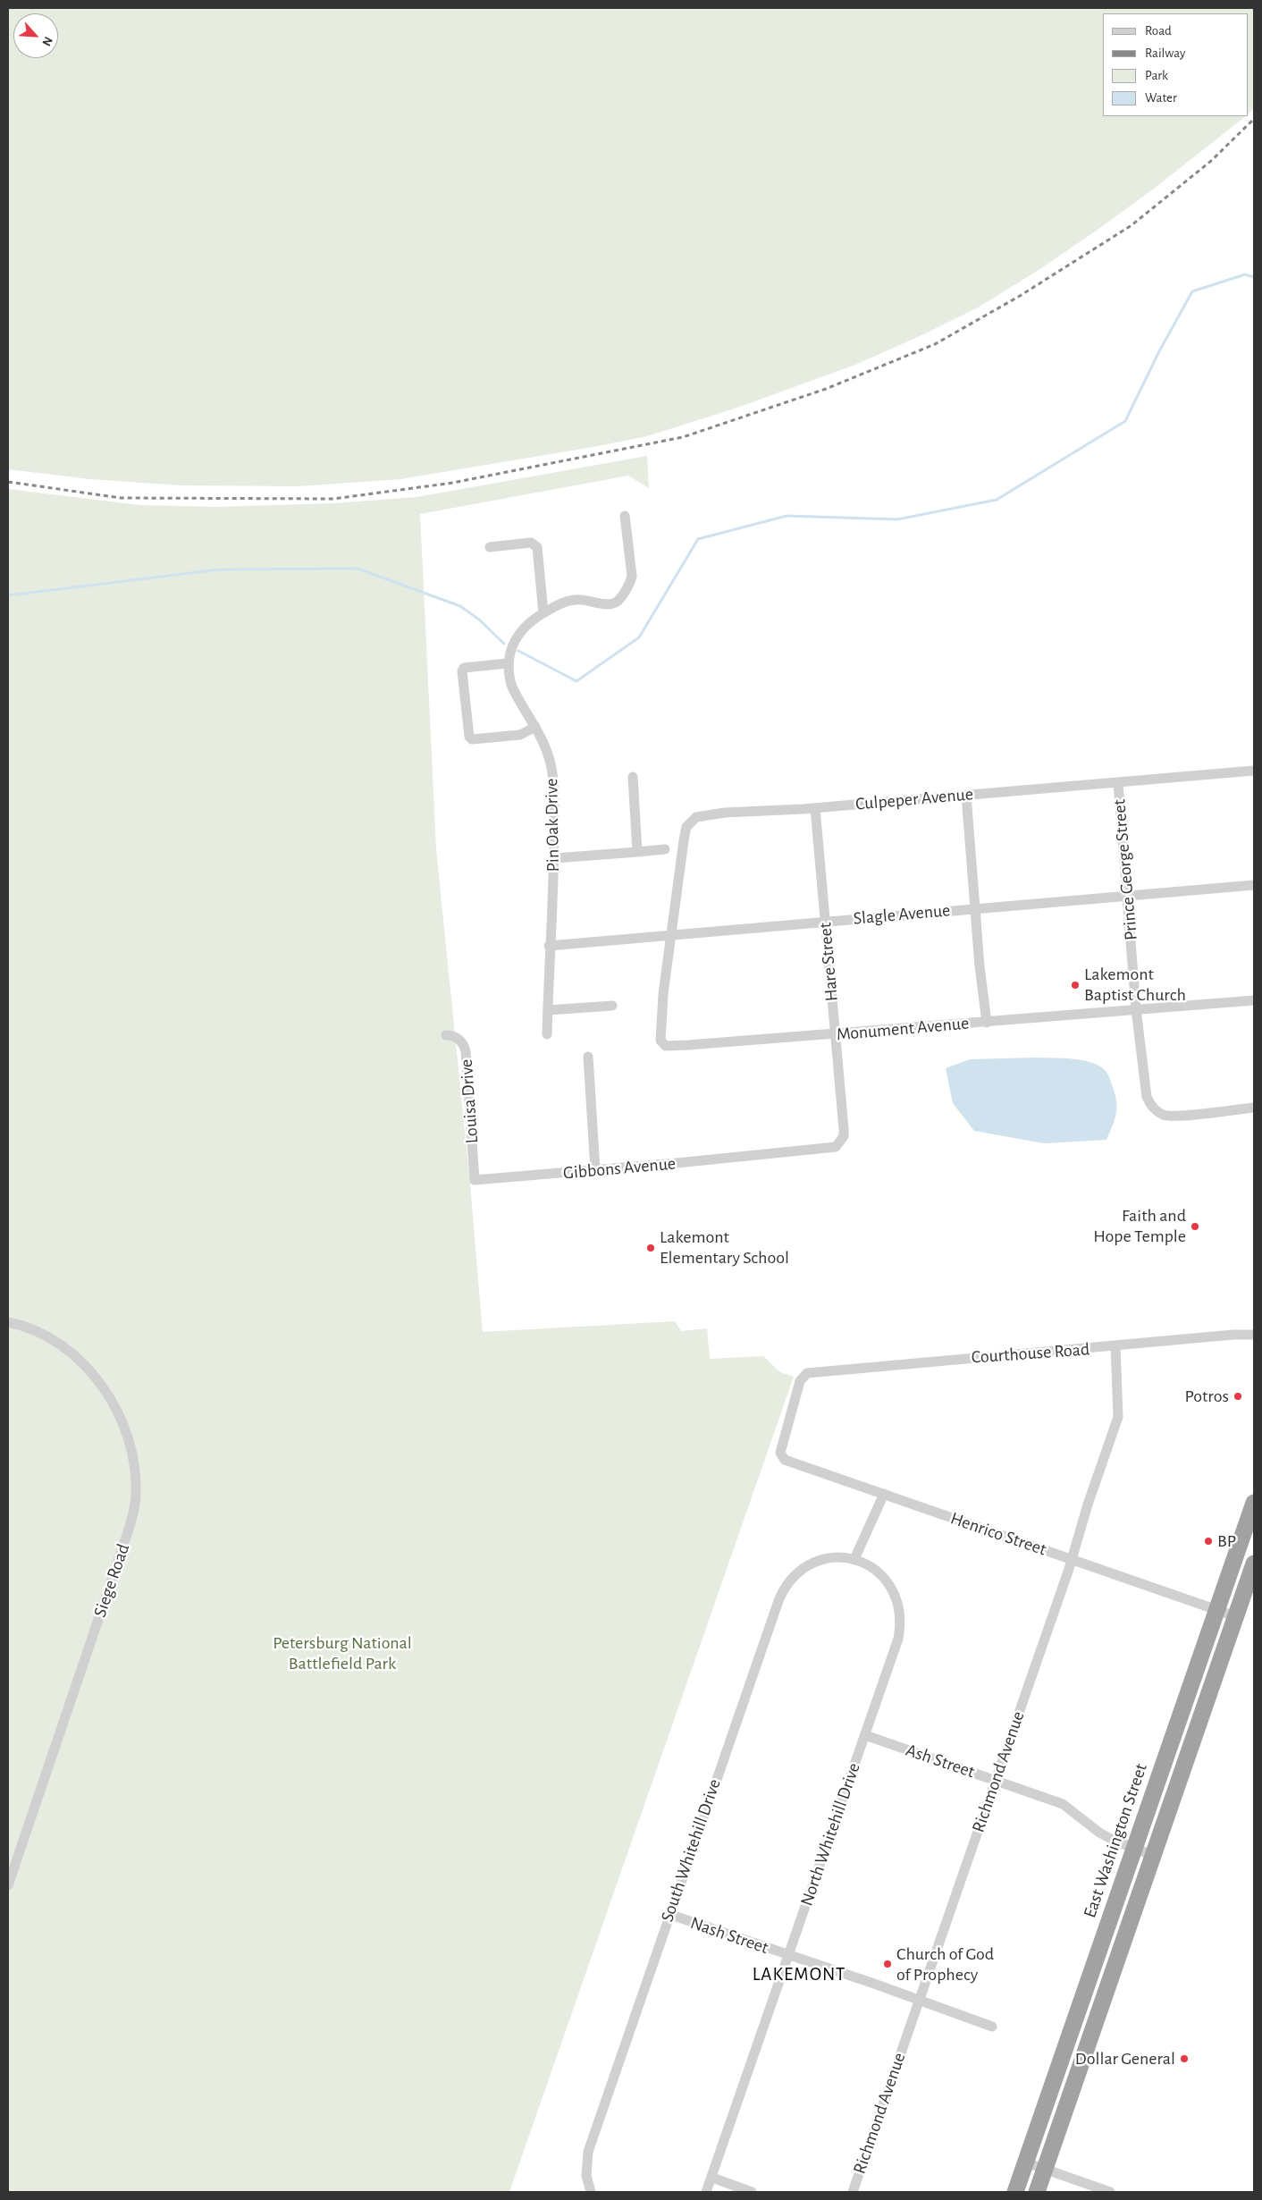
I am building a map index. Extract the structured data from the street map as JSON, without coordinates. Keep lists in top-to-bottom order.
{
  "streets": {
    "highway": ["East Washington Street"],
    "street": [
      "Culpeper Avenue",
      "Pin Oak Drive",
      "Prince George Street",
      "Slagle Avenue",
      "Hare Street",
      "Monument Avenue",
      "Louisa Drive",
      "Gibbons Avenue",
      "Courthouse Road",
      "Henrico Street",
      "Siege Road",
      "Ash Street",
      "Richmond Avenue",
      "North Whitehill Drive",
      "South Whitehill Drive",
      "Nash Street"
    ]
  },
  "crossings": [
    ["Culpeper Avenue", "Prince George Street"],
    ["Culpeper Avenue", "Slagle Avenue"],
    ["Culpeper Avenue", "Hare Street"],
    ["Culpeper Avenue", "Monument Avenue"],
    ["Pin Oak Drive", "Slagle Avenue"],
    ["Prince George Street", "Slagle Avenue"],
    ["Prince George Street", "Monument Avenue"],
    ["Slagle Avenue", "Hare Street"],
    ["Slagle Avenue", "Monument Avenue"],
    ["Hare Street", "Monument Avenue"],
    ["Hare Street", "Gibbons Avenue"],
    ["Louisa Drive", "Gibbons Avenue"],
    ["Courthouse Road", "Henrico Street"],
    ["Courthouse Road", "Richmond Avenue"],
    ["Henrico Street", "Richmond Avenue"],
    ["Henrico Street", "East Washington Street"],
    ["Ash Street", "Richmond Avenue"],
    ["Ash Street", "North Whitehill Drive"],
    ["Ash Street", "East Washington Street"],
    ["Richmond Avenue", "Nash Street"],
    ["North Whitehill Drive", "South Whitehill Drive"],
    ["North Whitehill Drive", "Nash Street"],
    ["South Whitehill Drive", "Nash Street"]
  ],
  "districts": ["LAKEMONT"],
  "parks": ["Petersburg National Battlefield Park"],
  "places": [
    "Lakemont Baptist Church",
    "Faith and Hope Temple",
    "Lakemont Elementary School",
    "Potros",
    "BP",
    "Church of God of Prophecy",
    "Dollar General"
  ],
  "legend": [
    "Road",
    "Railway",
    "Park",
    "Water"
  ],
  "north": "bottom right"
}
